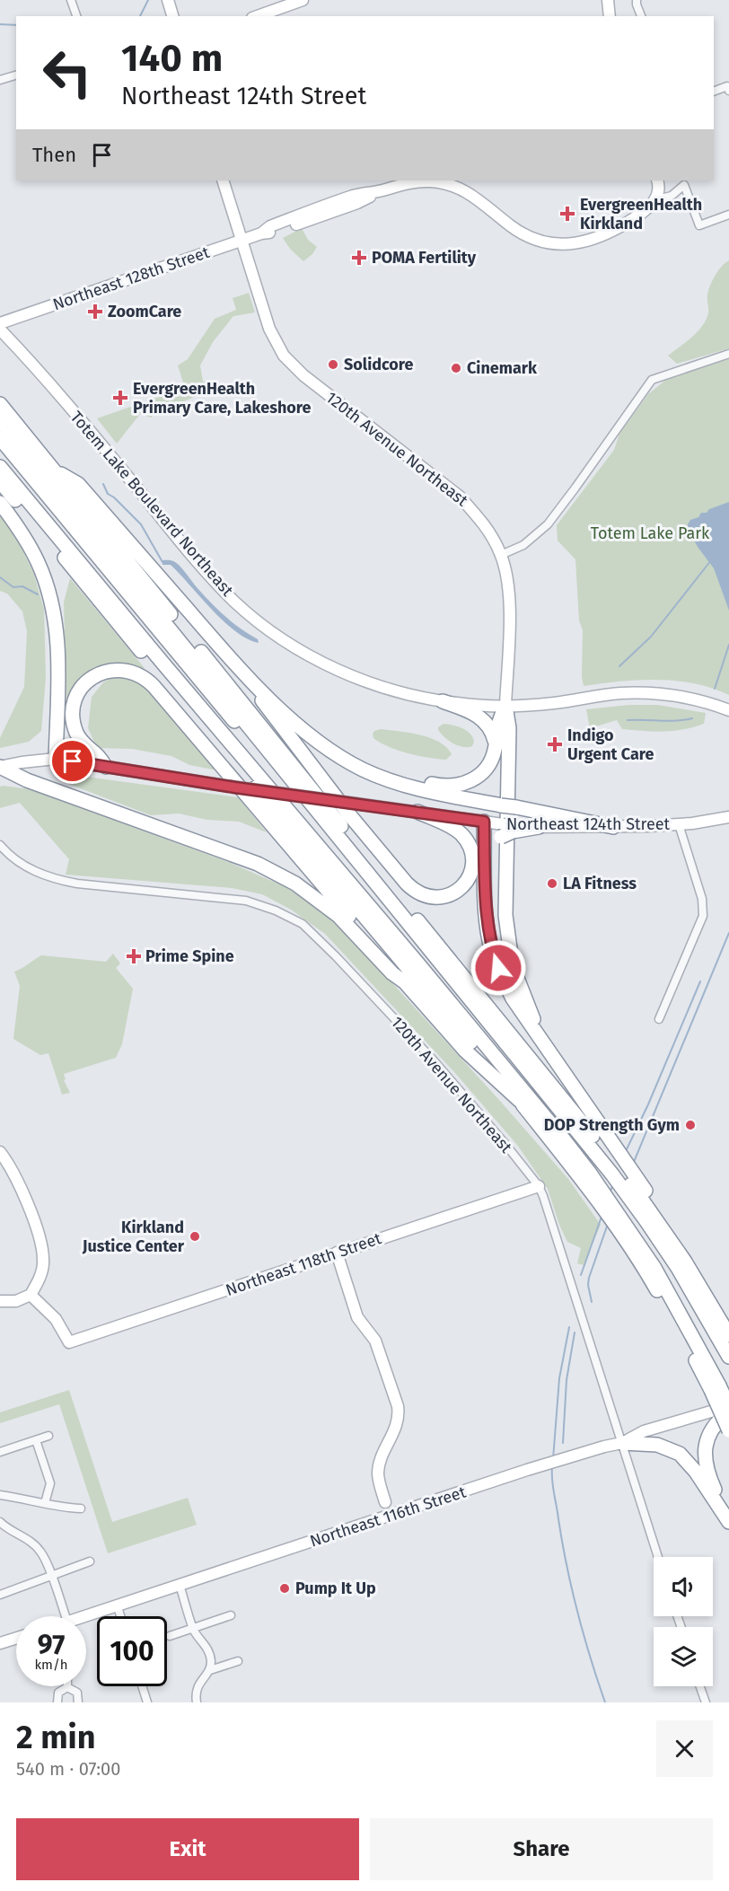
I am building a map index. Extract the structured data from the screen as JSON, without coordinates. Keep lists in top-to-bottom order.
{
  "streets": {
    "street": [
      "Northeast 128th Street",
      "120th Avenue Northeast",
      "Totem Lake Boulevard Northeast",
      "Northeast 124th Street",
      "Northeast 118th Street",
      "Northeast 116th Street"
    ]
  },
  "crossings": [
    ["Northeast 128th Street", "120th Avenue Northeast"],
    ["120th Avenue Northeast", "Totem Lake Boulevard Northeast"],
    ["120th Avenue Northeast", "Northeast 118th Street"],
    ["120th Avenue Northeast", "Northeast 116th Street"]
  ],
  "parks": ["Totem Lake Park"],
  "places": {
    "health": [
      "EvergreenHealth Kirkland",
      "POMA Fertility",
      "ZoomCare",
      "EvergreenHealth Primary Care, Lakeshore",
      "Indigo Urgent Care",
      "Prime Spine"
    ],
    "other": [
      "Solidcore",
      "Cinemark",
      "LA Fitness",
      "DOP Strength Gym",
      "Kirkland Justice Center",
      "Pump It Up"
    ]
  },
  "page": {
    "turn": ["140 m", "Northeast 124th Street"],
    "then": "Then",
    "speed": "97 km/h",
    "limit": "100",
    "heading": ["2 min", "540 m · 07:00"],
    "buttons": ["Exit", "Share"]
  }
}
